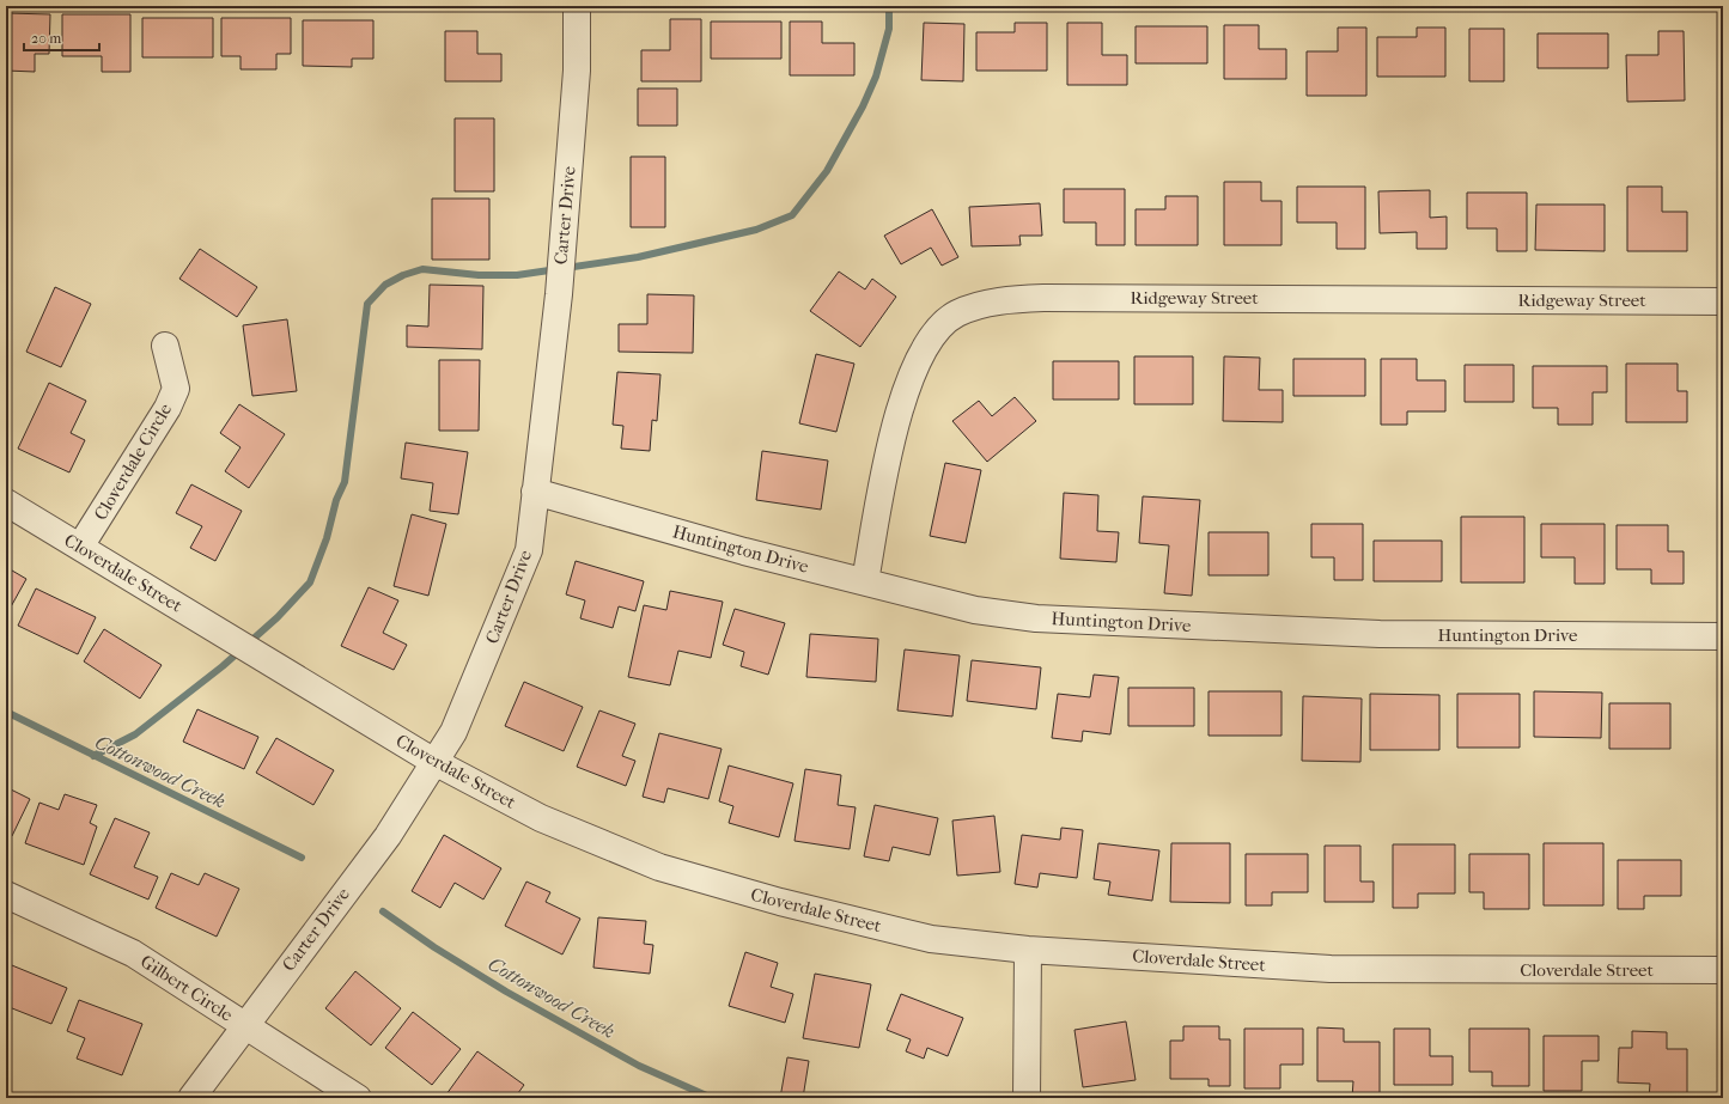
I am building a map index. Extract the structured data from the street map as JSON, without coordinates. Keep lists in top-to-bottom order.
{
  "streets": {
    "street": [
      "Carter Drive",
      "Ridgeway Street",
      "Cloverdale Circle",
      "Huntington Drive",
      "Cloverdale Street",
      "Gilbert Circle"
    ]
  },
  "crossings": [
    ["Carter Drive", "Huntington Drive"],
    ["Carter Drive", "Cloverdale Street"],
    ["Carter Drive", "Gilbert Circle"],
    ["Ridgeway Street", "Huntington Drive"],
    ["Cloverdale Circle", "Cloverdale Street"]
  ],
  "water": ["Cottonwood Creek"],
  "scale_bar": "20 m"
}
